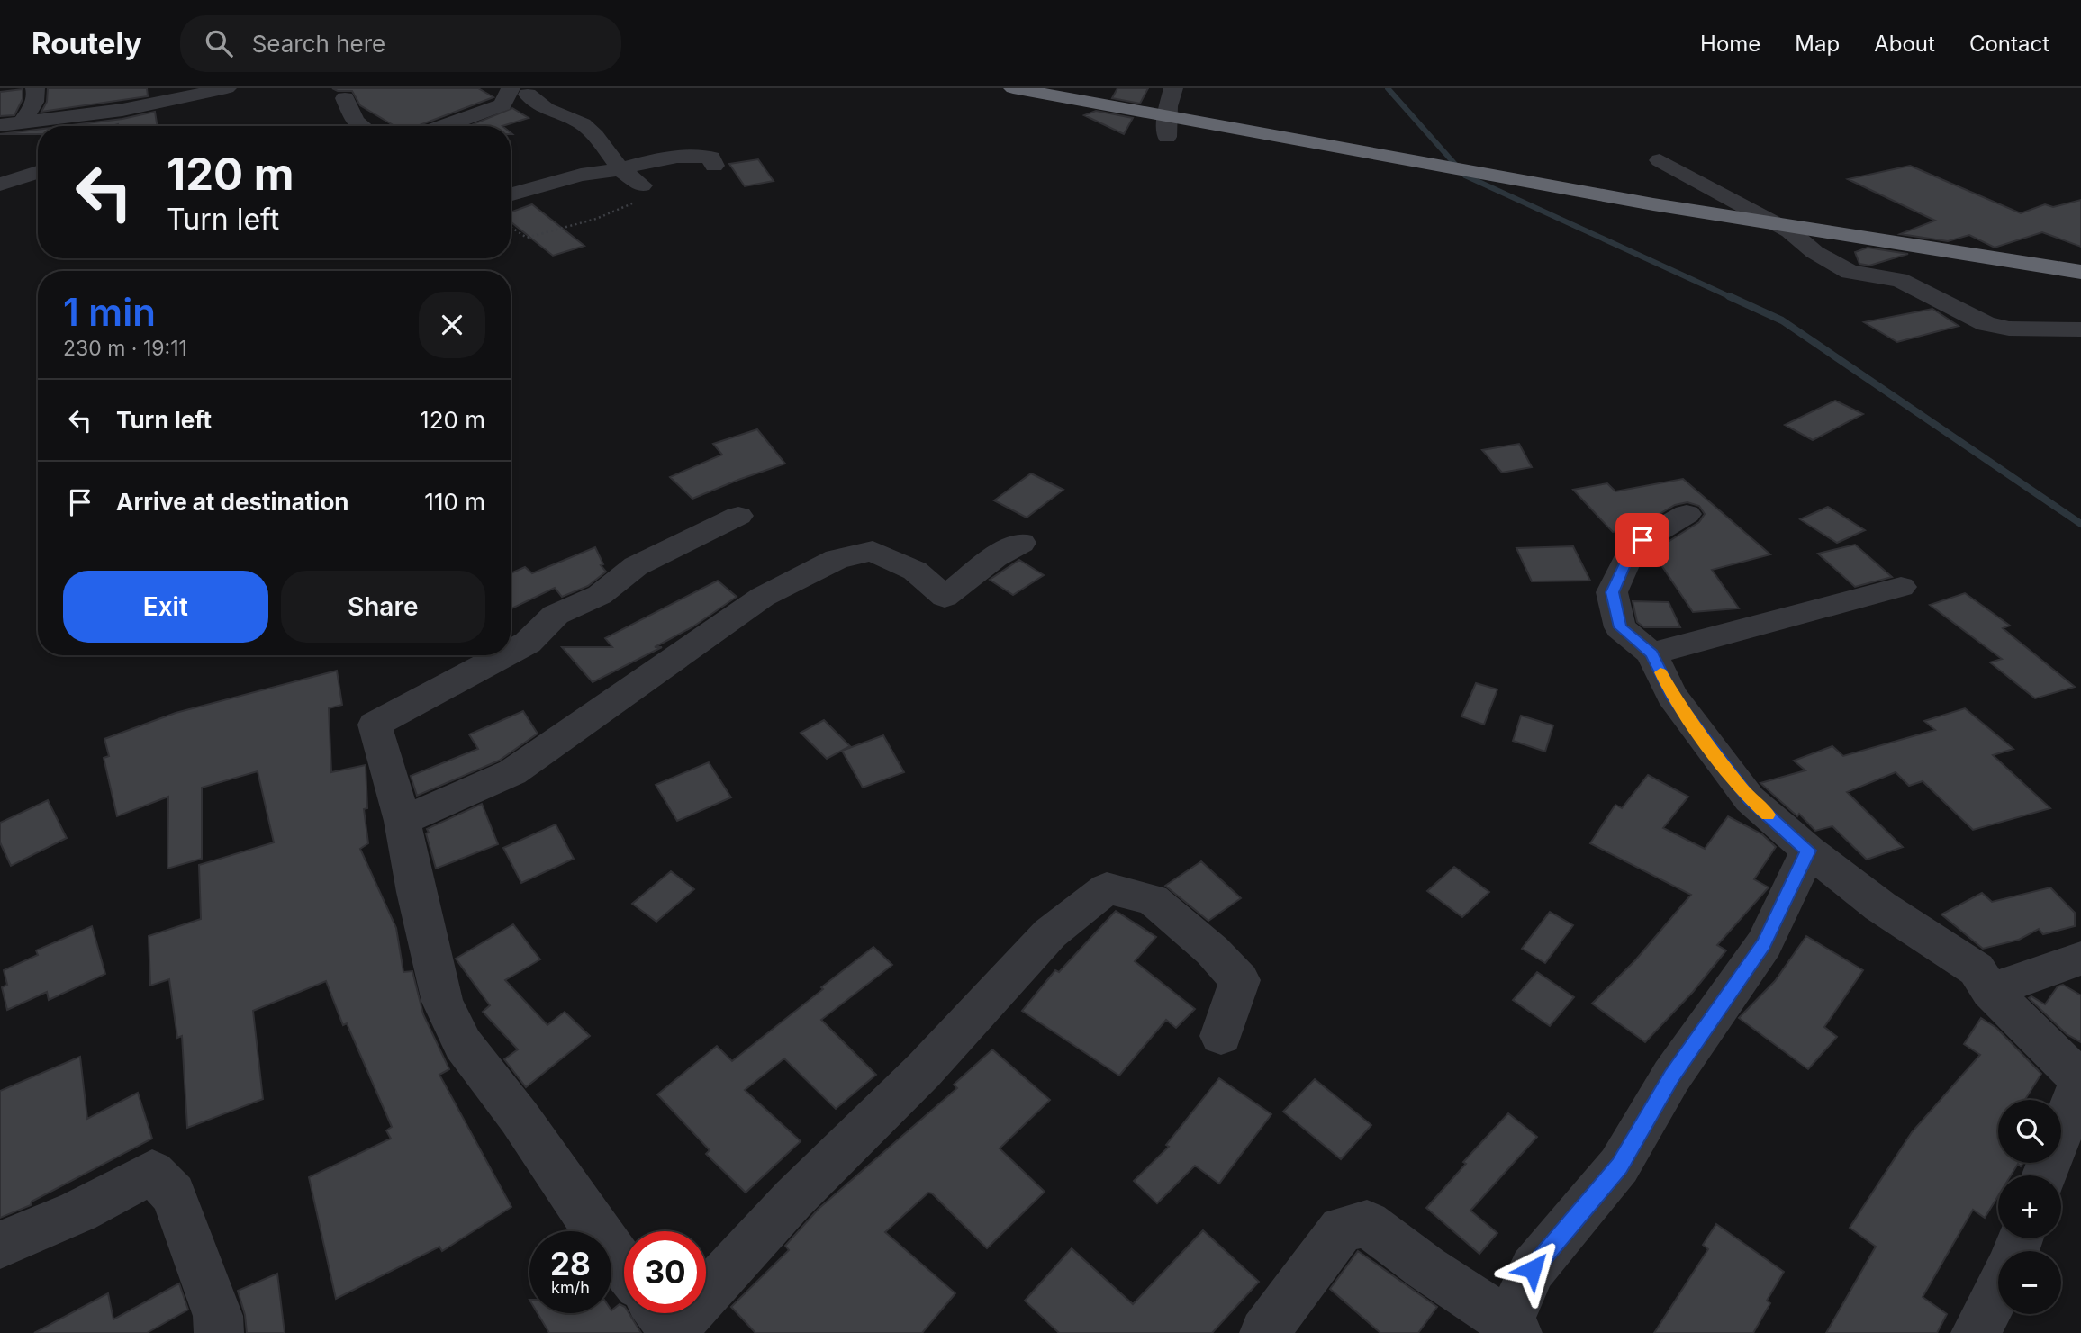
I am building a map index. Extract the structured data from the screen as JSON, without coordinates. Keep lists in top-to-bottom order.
{
  "page": {
    "header": "Routely",
    "search": "Search here",
    "nav": [
      "Home",
      "Map",
      "About",
      "Contact"
    ],
    "turn": ["120 m", "Turn left"],
    "heading": ["1 min", "230 m · 19:11"],
    "list": [
      {
        "name": "Turn left",
        "value": "120 m"
      },
      {
        "name": "Arrive at destination",
        "value": "110 m"
      }
    ],
    "buttons": ["Exit", "Share"],
    "map_buttons": ["+", "−"],
    "speed": "28 km/h",
    "limit": "30"
  }
}
